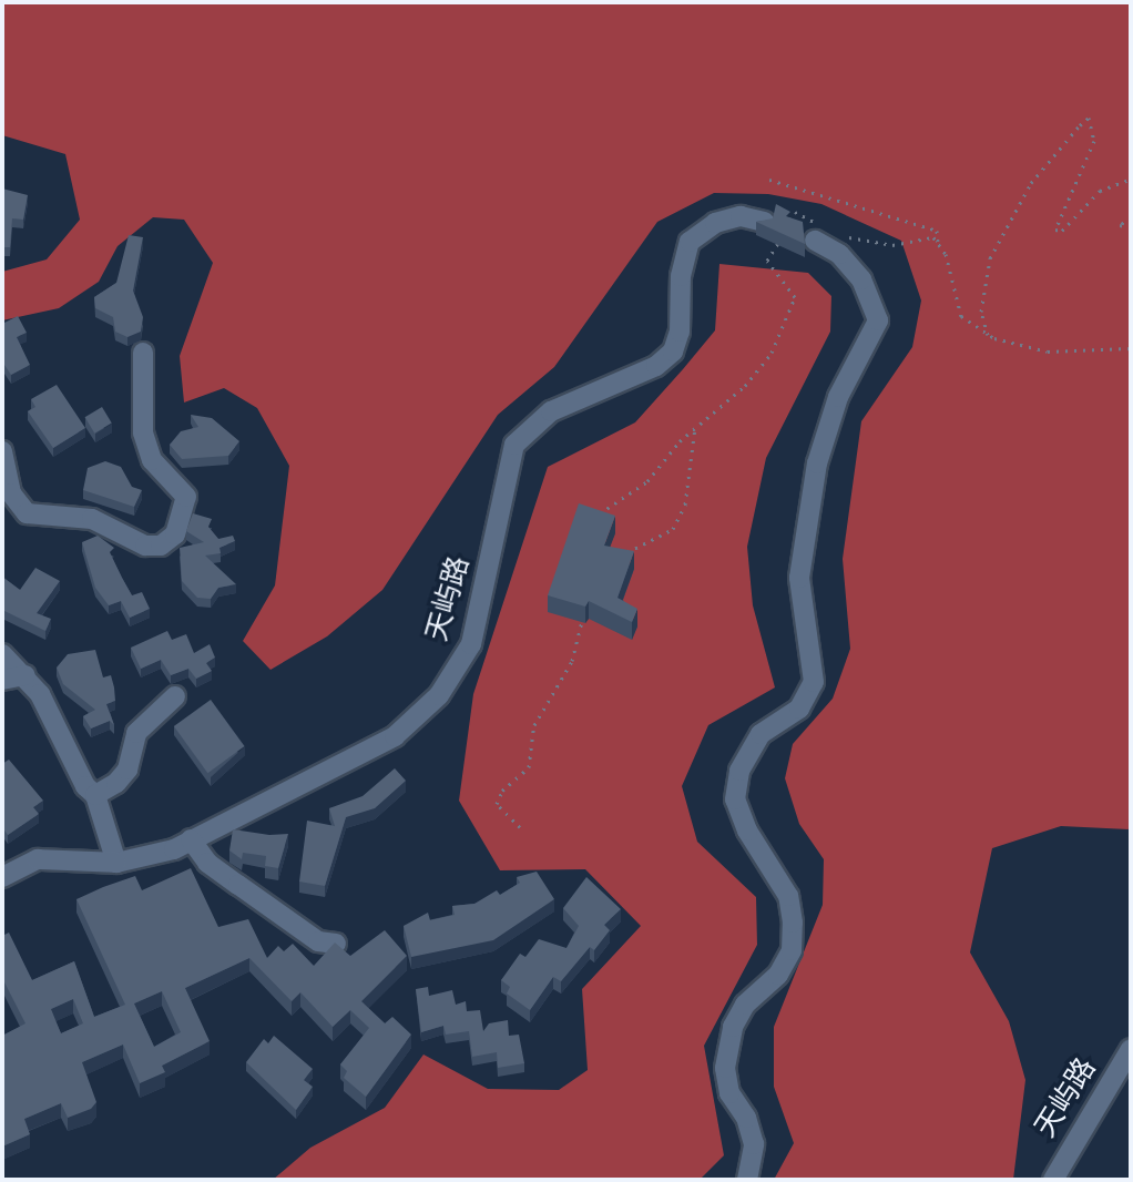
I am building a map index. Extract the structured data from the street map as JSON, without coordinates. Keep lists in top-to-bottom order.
{
  "streets": {
    "street": ["天屿路"]
  }
}
